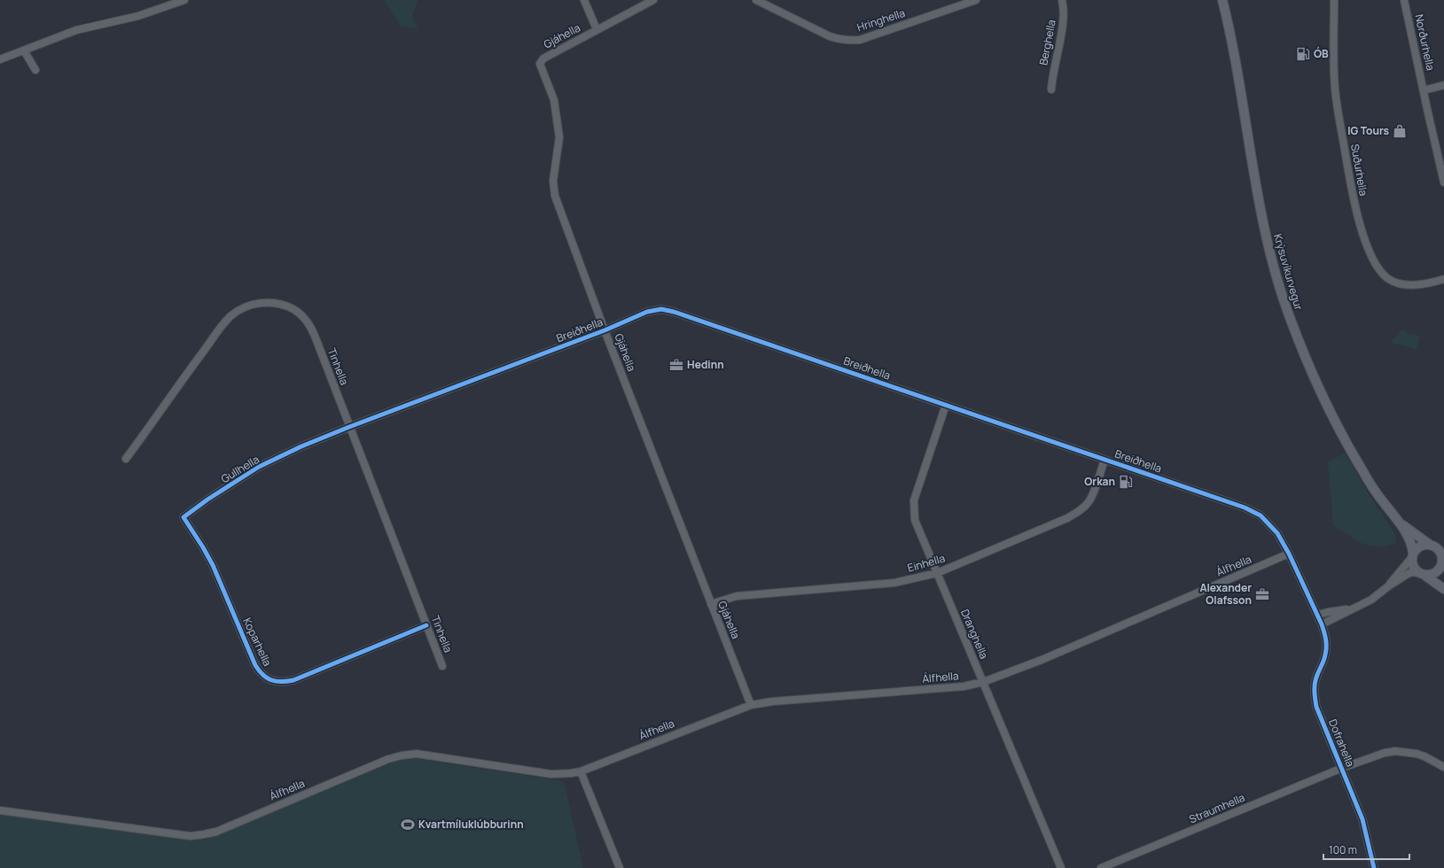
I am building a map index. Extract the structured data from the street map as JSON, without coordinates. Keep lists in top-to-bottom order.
{
  "streets": {
    "main road": ["Krýsuvíkurvegur"],
    "street": [
      "Hringhella",
      "Gjáhella",
      "Berghella",
      "Norðurhella",
      "Suðurhella",
      "Breiðhella",
      "Tinhella",
      "Gullhella",
      "Einhella",
      "Álfhella",
      "Dranghella",
      "Koparhella",
      "Dofrahella",
      "Straumhella"
    ]
  },
  "crossings": [
    ["Gjáhella", "Breiðhella"],
    ["Gjáhella", "Einhella"],
    ["Gjáhella", "Álfhella"],
    ["Breiðhella", "Tinhella"],
    ["Breiðhella", "Gullhella"],
    ["Breiðhella", "Einhella"],
    ["Breiðhella", "Álfhella"],
    ["Breiðhella", "Dranghella"],
    ["Breiðhella", "Dofrahella"],
    ["Tinhella", "Gullhella"],
    ["Tinhella", "Koparhella"],
    ["Gullhella", "Koparhella"],
    ["Einhella", "Dranghella"],
    ["Álfhella", "Dranghella"],
    ["Dofrahella", "Straumhella"]
  ],
  "places": {
    "fuel station": ["ÓB", "Orkan"],
    "shop": ["IG Tours"],
    "office": ["Hedinn", "Alexander Olafsson"],
    "sports": ["Kvartmíluklúbburinn"]
  },
  "scale_bar": "100 m"
}
